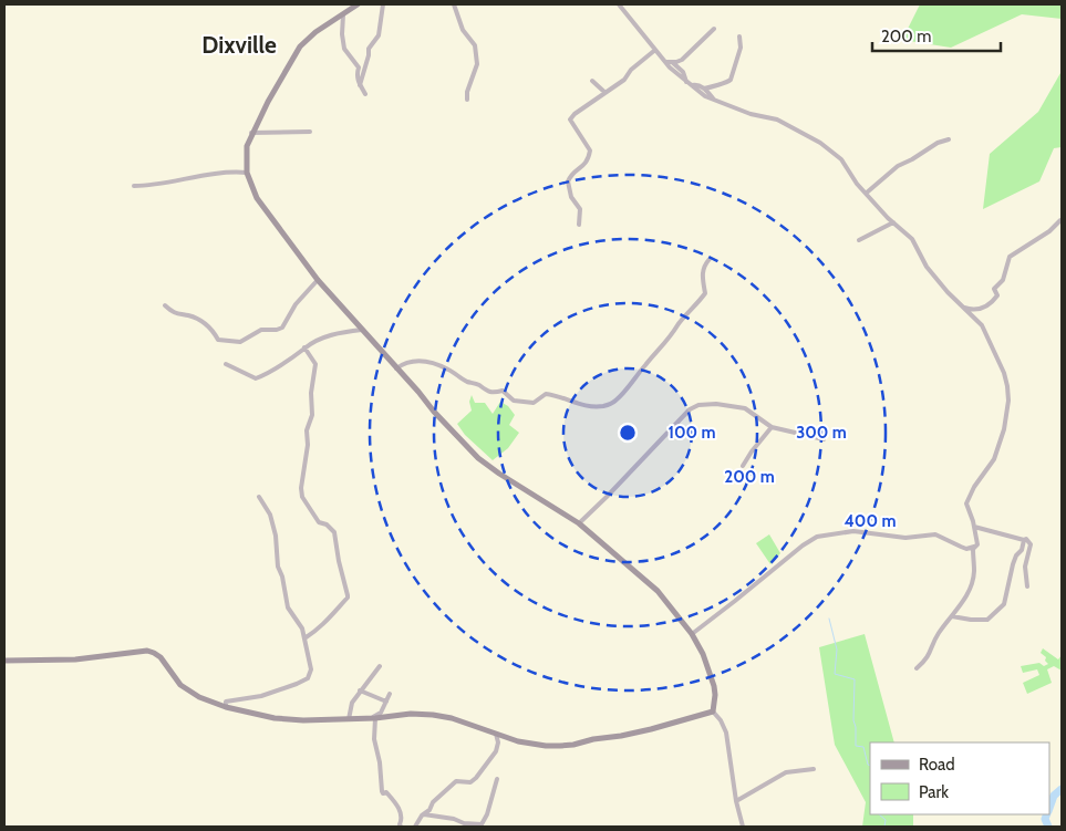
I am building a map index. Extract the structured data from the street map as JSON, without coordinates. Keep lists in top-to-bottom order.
{
  "districts": ["Dixville"],
  "legend": ["Road", "Park"],
  "scale_bar": "200 m",
  "rings": [
    "100 m",
    "300 m",
    "200 m",
    "400 m"
  ]
}
